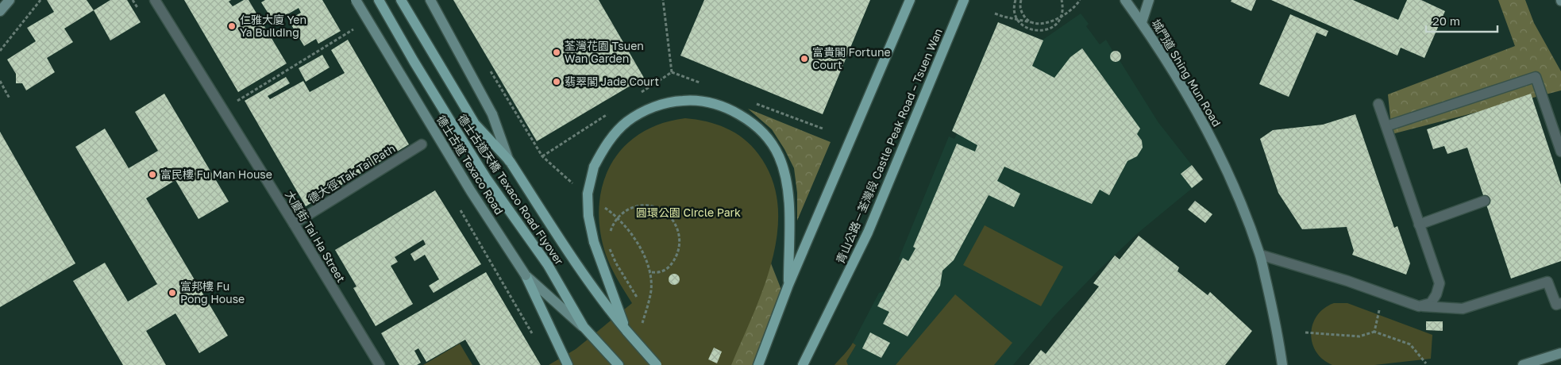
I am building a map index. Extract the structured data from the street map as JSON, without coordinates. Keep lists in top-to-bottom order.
{
  "streets": {
    "main road": [
      "城門道 Shing Mun Road",
      "青山公路－荃灣段 Castle Peak Road – Tsuen Wan",
      "德士古道 Texaco Road",
      "德士古道天橋 Texaco Road Flyover"
    ],
    "street": ["德大徑 Tak Tai Path", "大廈街 Tai Ha Street"]
  },
  "crossings": [
    ["德士古道 Texaco Road", "德士古道天橋 Texaco Road Flyover"],
    ["德大徑 Tak Tai Path", "大廈街 Tai Ha Street"]
  ],
  "parks": ["圓環公園 Circle Park"],
  "places": [
    "仁雅大廈 Yen Ya Building",
    "荃灣花園 Tsuen Wan Garden",
    "富貴閣 Fortune Court",
    "翡翠閣 Jade Court",
    "富民樓 Fu Man House",
    "富邦樓 Fu Pong House"
  ],
  "scale_bar": "20 m"
}
